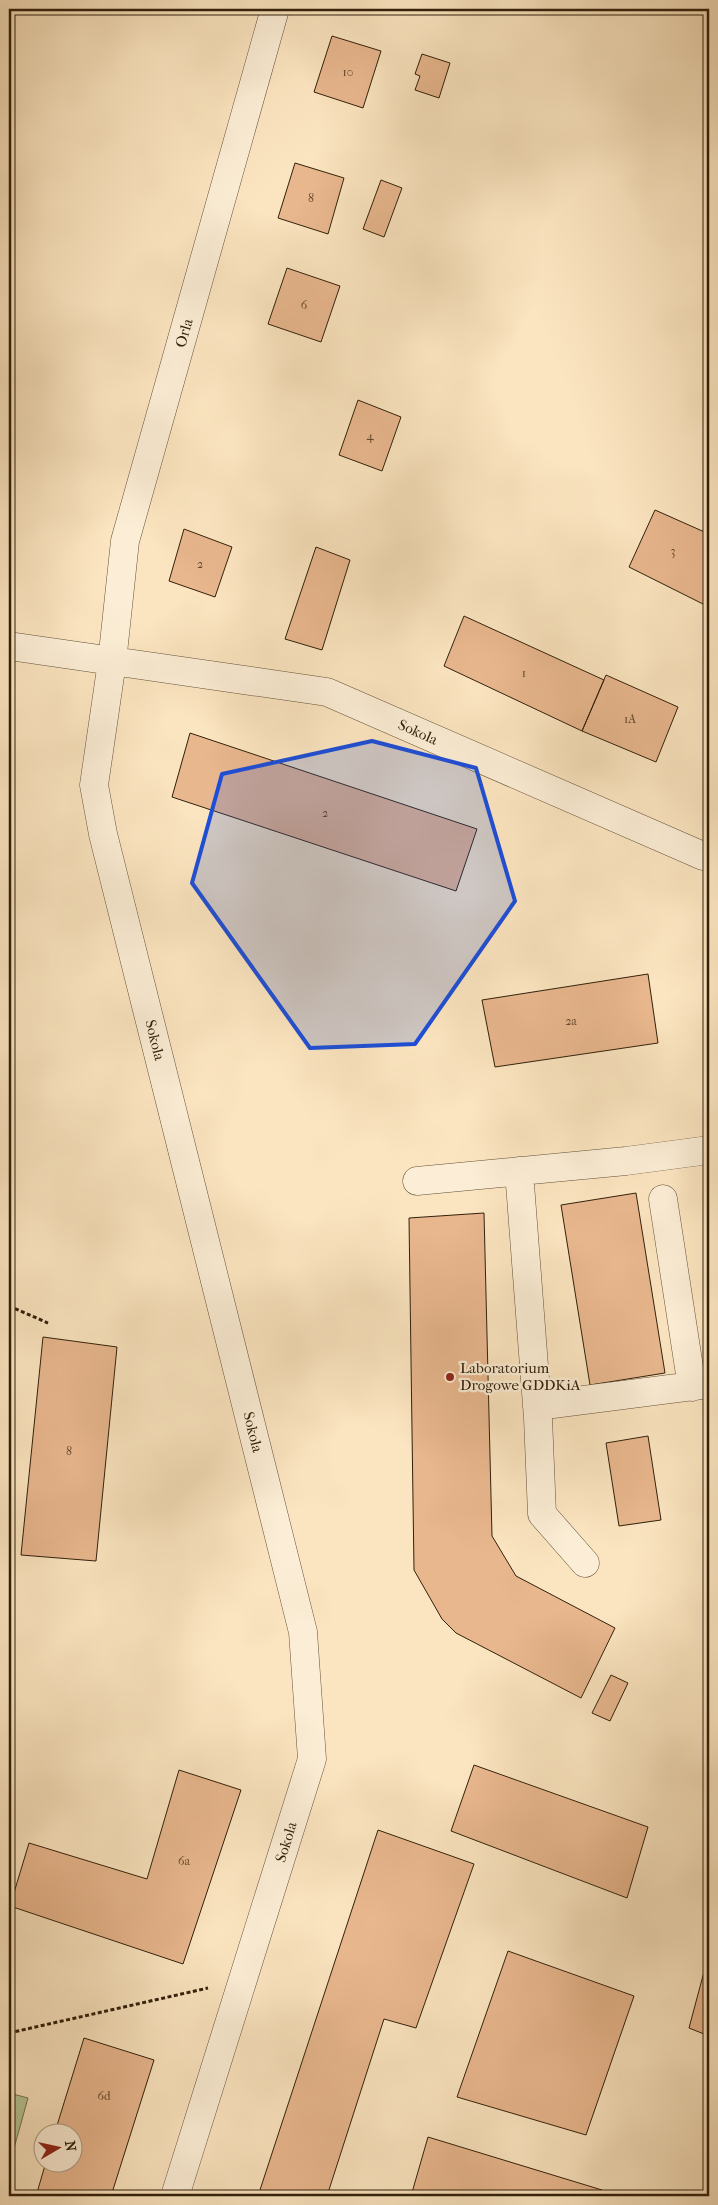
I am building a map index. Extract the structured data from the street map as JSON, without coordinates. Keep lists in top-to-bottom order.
{
  "streets": {
    "street": ["Orla", "Sokola"]
  },
  "crossings": [
    ["Orla", "Sokola"]
  ],
  "places": ["Laboratorium Drogowe GDDKiA"],
  "house_numbers": [
    "10",
    "8",
    "6",
    "4",
    "3",
    "2",
    "1",
    "1A",
    "2",
    "2a",
    "8",
    "6a",
    "6d"
  ],
  "north": "right"
}
